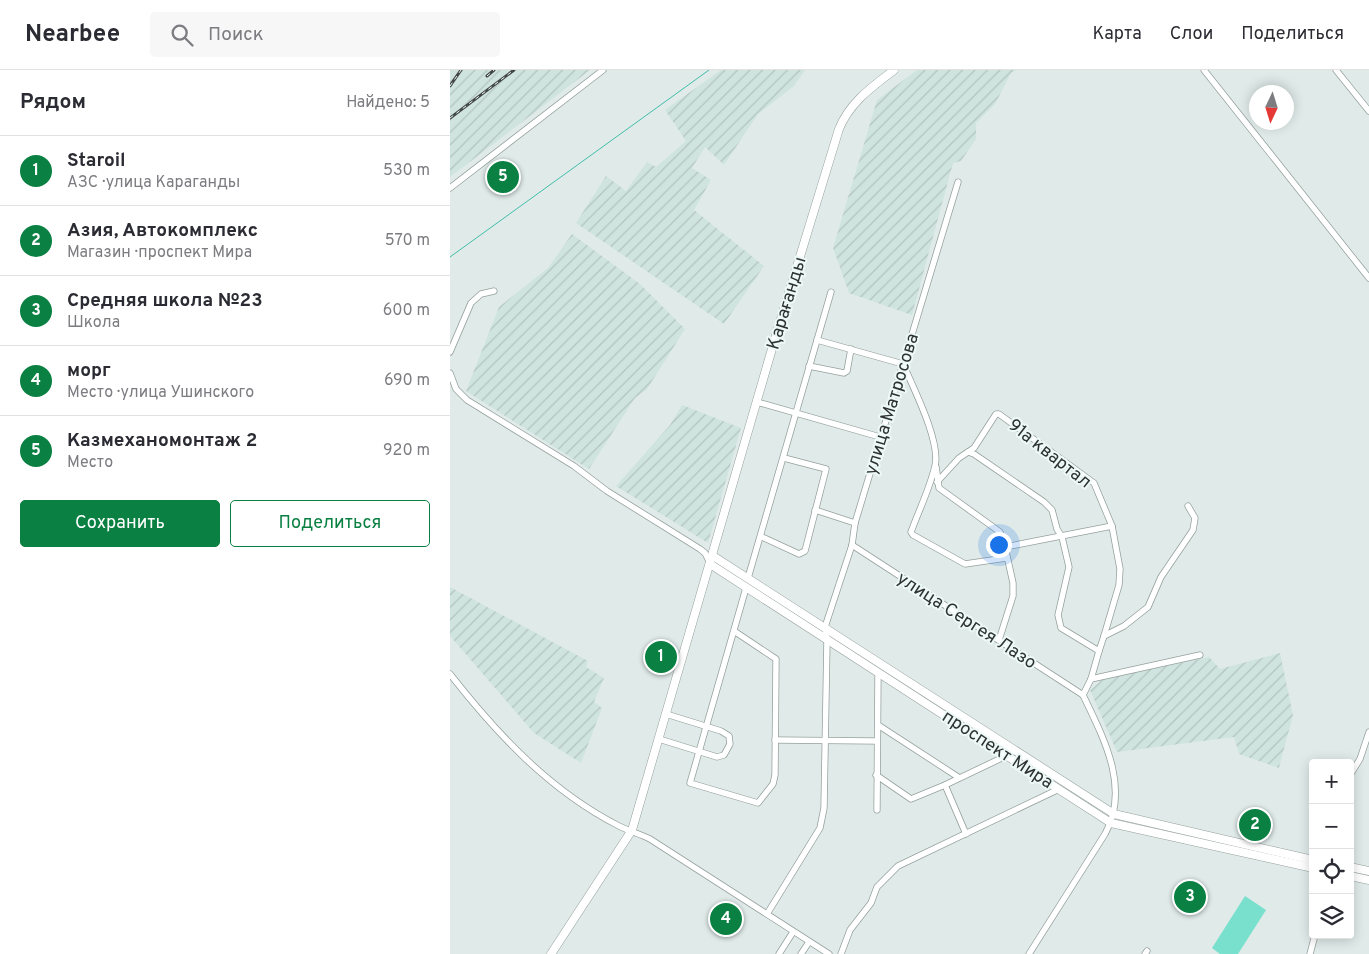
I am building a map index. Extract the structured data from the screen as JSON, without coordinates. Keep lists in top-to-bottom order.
{
  "streets": {
    "main road": ["Қарағанды", "проспект Мира"],
    "street": ["улица Матросова", "91а квартал", "улица Сергея Лазо"]
  },
  "crossings": [
    ["Қарағанды", "проспект Мира"],
    ["улица Матросова", "улица Сергея Лазо"],
    ["улица Матросова", "проспект Мира"]
  ],
  "north": "bottom",
  "page": {
    "header": "Nearbee",
    "search": "Поиск",
    "nav": ["Карта", "Слои", "Поделиться"],
    "heading": ["Рядом", "Найдено: 5"],
    "list": [
      {
        "mark": "1",
        "name": "Staroil",
        "note": "АЗС · улица Караганды",
        "value": "530 m"
      },
      {
        "mark": "2",
        "name": "Азия, Автокомплекс",
        "note": "Магазин · проспект Мира",
        "value": "570 m"
      },
      {
        "mark": "3",
        "name": "Средняя школа №23",
        "note": "Школа",
        "value": "600 m"
      },
      {
        "mark": "4",
        "name": "морг",
        "note": "Место · улица Ушинского",
        "value": "690 m"
      },
      {
        "mark": "5",
        "name": "Казмеханомонтаж 2",
        "note": "Место",
        "value": "920 m"
      }
    ],
    "pins": [
      "5",
      "1",
      "2",
      "3",
      "4"
    ],
    "buttons": ["Сохранить", "Поделиться"],
    "map_buttons": ["+", "−"]
  }
}
